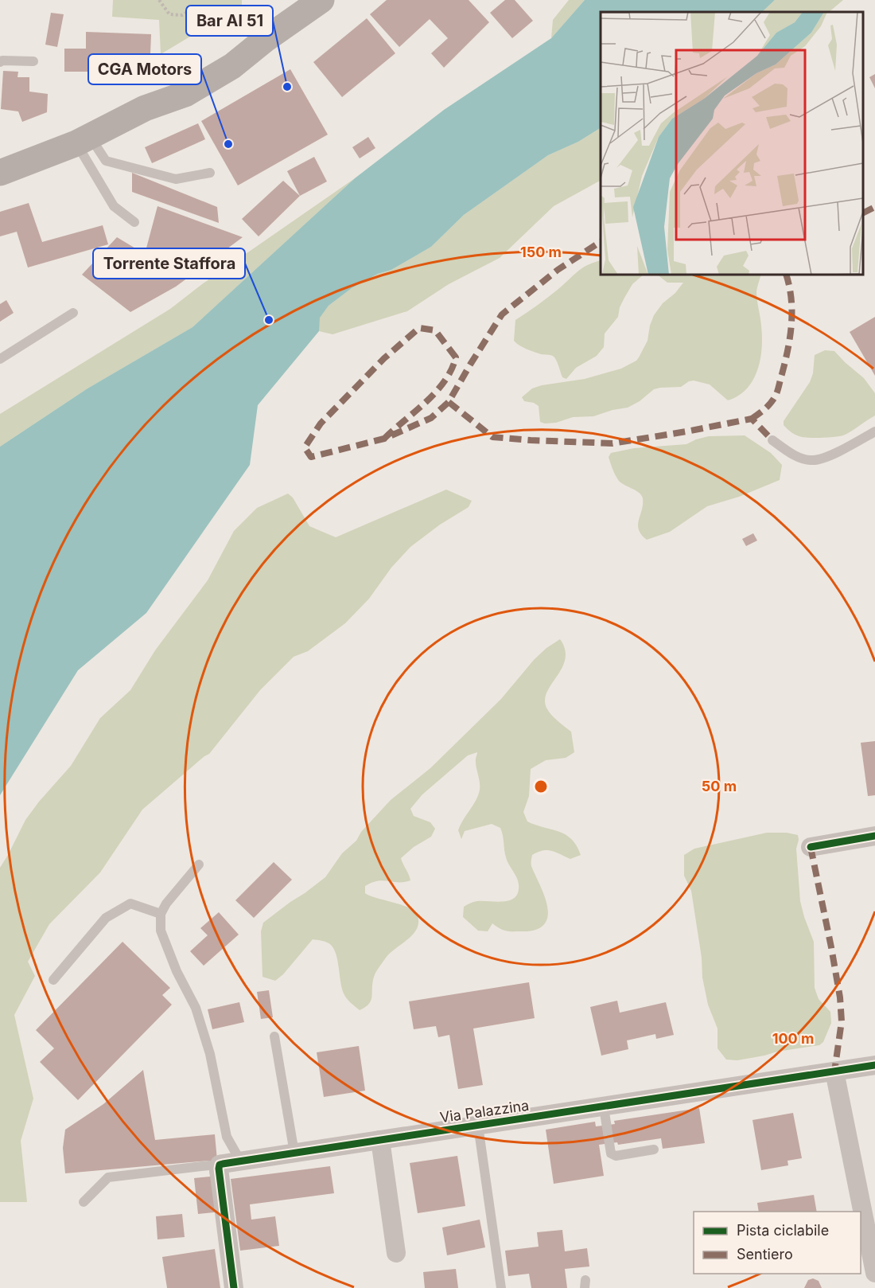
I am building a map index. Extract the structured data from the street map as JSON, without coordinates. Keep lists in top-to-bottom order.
{
  "streets": {
    "street": ["Via Palazzina"]
  },
  "places": ["Bar Al 51", "CGA Motors", "Torrente Staffora"],
  "legend": ["Pista ciclabile", "Sentiero"],
  "rings": ["150 m", "50 m", "100 m"]
}
